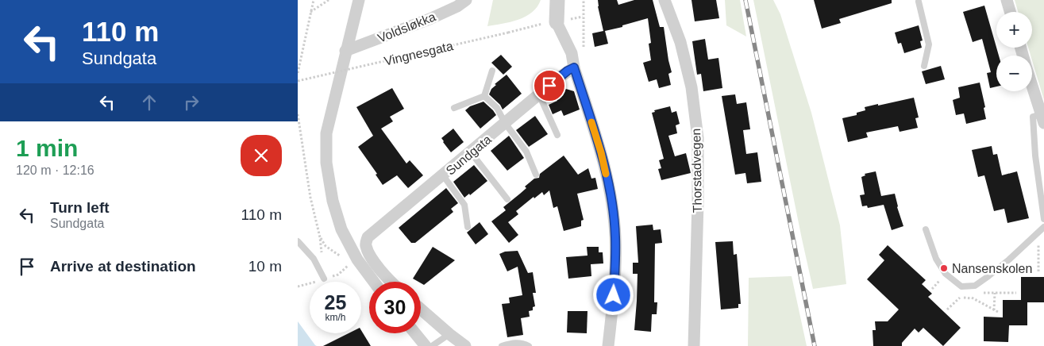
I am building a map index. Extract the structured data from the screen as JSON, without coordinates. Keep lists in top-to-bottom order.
{
  "streets": {
    "street": ["Voldsløkka", "Sundgata", "Thorstadvegen"],
    "path": ["Vingnesgata"]
  },
  "places": ["Nansenskolen"],
  "page": {
    "turn": ["110 m", "Sundgata"],
    "map_buttons": ["+", "−"],
    "heading": ["1 min", "120 m · 12:16"],
    "list": [
      {
        "name": "Turn left",
        "note": "Sundgata",
        "value": "110 m"
      },
      {
        "name": "Arrive at destination",
        "value": "10 m"
      }
    ],
    "speed": "25 km/h",
    "limit": "30"
  }
}
